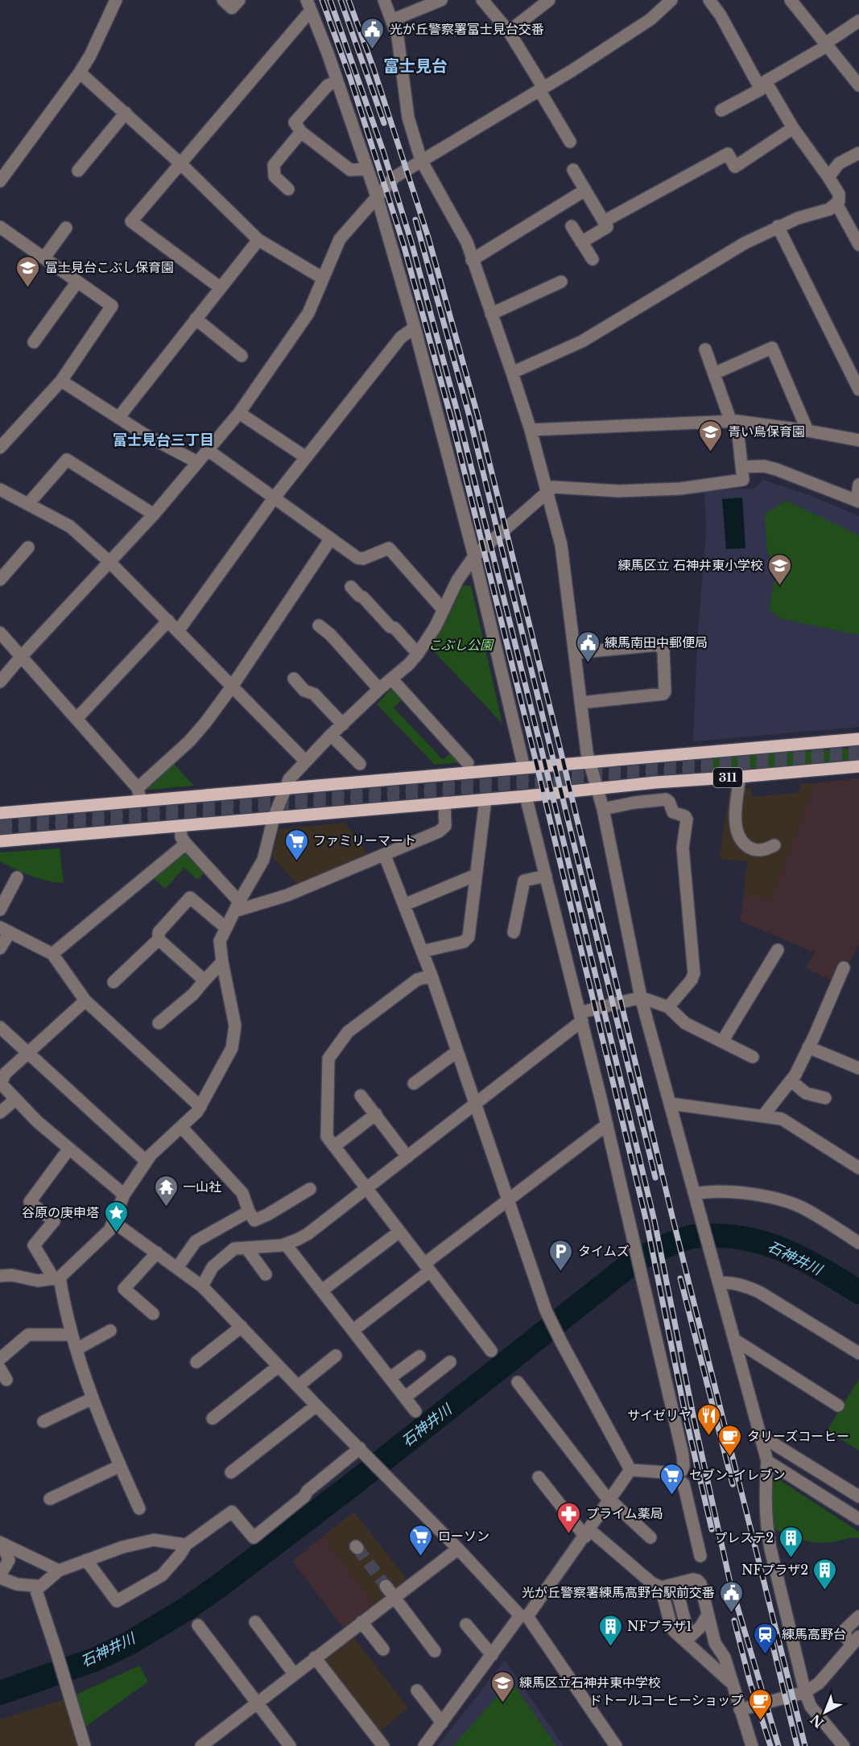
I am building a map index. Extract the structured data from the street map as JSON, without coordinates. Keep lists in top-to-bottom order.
{
  "streets": {
    "main road": ["311"]
  },
  "districts": ["富士見台", "富士見台三丁目"],
  "water": ["石神井川"],
  "parks": ["こぶし公園"],
  "places": {
    "public building": ["光が丘警察署富士見台交番", "練馬南田中郵便局", "光が丘警察署練馬高野台駅前交番"],
    "school or university": [
      "富士見台こぶし保育園",
      "青い鳥保育園",
      "練馬区立 石神井東小学校",
      "練馬区立石神井東中学校"
    ],
    "supermarket": ["ファミリーマート", "セブン-イレブン", "ローソン"],
    "temple": ["一山社"],
    "place": ["谷原の庚申塔"],
    "parking": ["タイムズ"],
    "restaurant": ["サイゼリヤ"],
    "cafe": ["タリーズコーヒー", "ドトールコーヒーショップ"],
    "pharmacy": ["プライム薬局"],
    "building": ["プレステ2", "NFプラザ2", "NFプラザ1"],
    "station": ["練馬高野台"]
  },
  "north": "bottom left"
}
